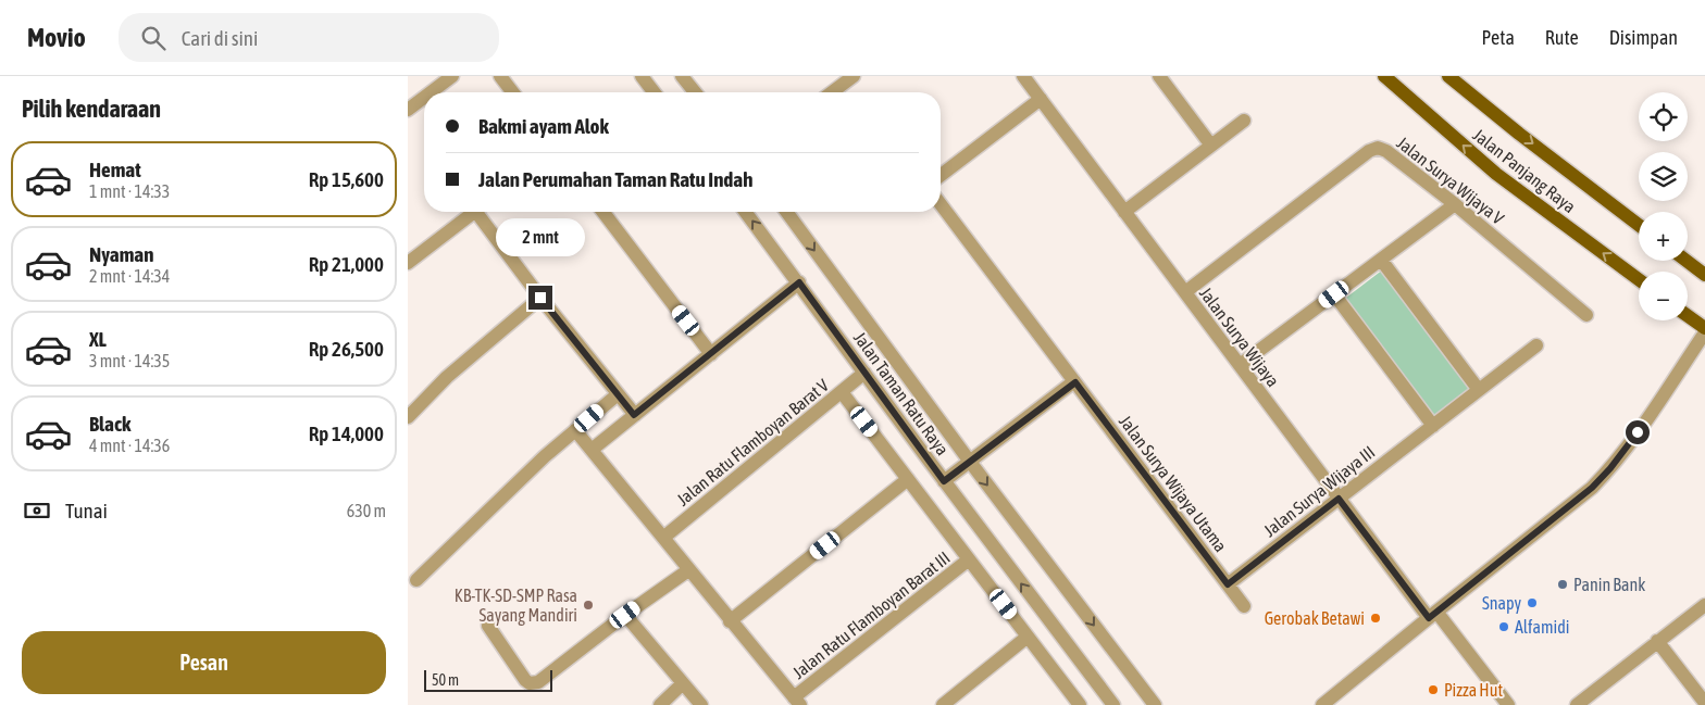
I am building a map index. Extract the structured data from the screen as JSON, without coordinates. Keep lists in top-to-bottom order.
{
  "streets": {
    "main road": ["Jalan Panjang Raya"],
    "street": [
      "Jalan Surya Wijaya V",
      "Jalan Surya Wijaya",
      "Jalan Taman Ratu Raya",
      "Jalan Ratu Flamboyan Barat V",
      "Jalan Surya Wijaya Utama",
      "Jalan Surya Wijaya III",
      "Jalan Ratu Flamboyan Barat III"
    ]
  },
  "crossings": [
    ["Jalan Surya Wijaya V", "Jalan Surya Wijaya"],
    ["Jalan Surya Wijaya", "Jalan Surya Wijaya III"],
    ["Jalan Taman Ratu Raya", "Jalan Ratu Flamboyan Barat V"],
    ["Jalan Surya Wijaya Utama", "Jalan Surya Wijaya III"]
  ],
  "places": [
    "Panin Bank",
    "Snapy",
    "KB-TK-SD-SMP Rasa Sayang Mandiri",
    "Gerobak Betawi",
    "Alfamidi",
    "Pizza Hut"
  ],
  "scale_bar": "50 m",
  "page": {
    "header": "Movio",
    "search": "Cari di sini",
    "nav": ["Peta", "Rute", "Disimpan"],
    "heading": "Pilih kendaraan",
    "map_buttons": ["+", "−"],
    "banner": ["Bakmi ayam Alok", "Jalan Perumahan Taman Ratu Indah"],
    "list": [
      {
        "name": "Hemat",
        "note": "1 mnt · 14:33",
        "value": "Rp 15,600"
      },
      {
        "name": "Nyaman",
        "note": "2 mnt · 14:34",
        "value": "Rp 21,000"
      },
      {
        "name": "XL",
        "note": "3 mnt · 14:35",
        "value": "Rp 26,500"
      },
      {
        "name": "Black",
        "note": "4 mnt · 14:36",
        "value": "Rp 14,000"
      }
    ],
    "bubble": "2 mnt",
    "pay": ["Tunai", "630 m"],
    "buttons": "Pesan",
    "scale": "50 m"
  }
}
